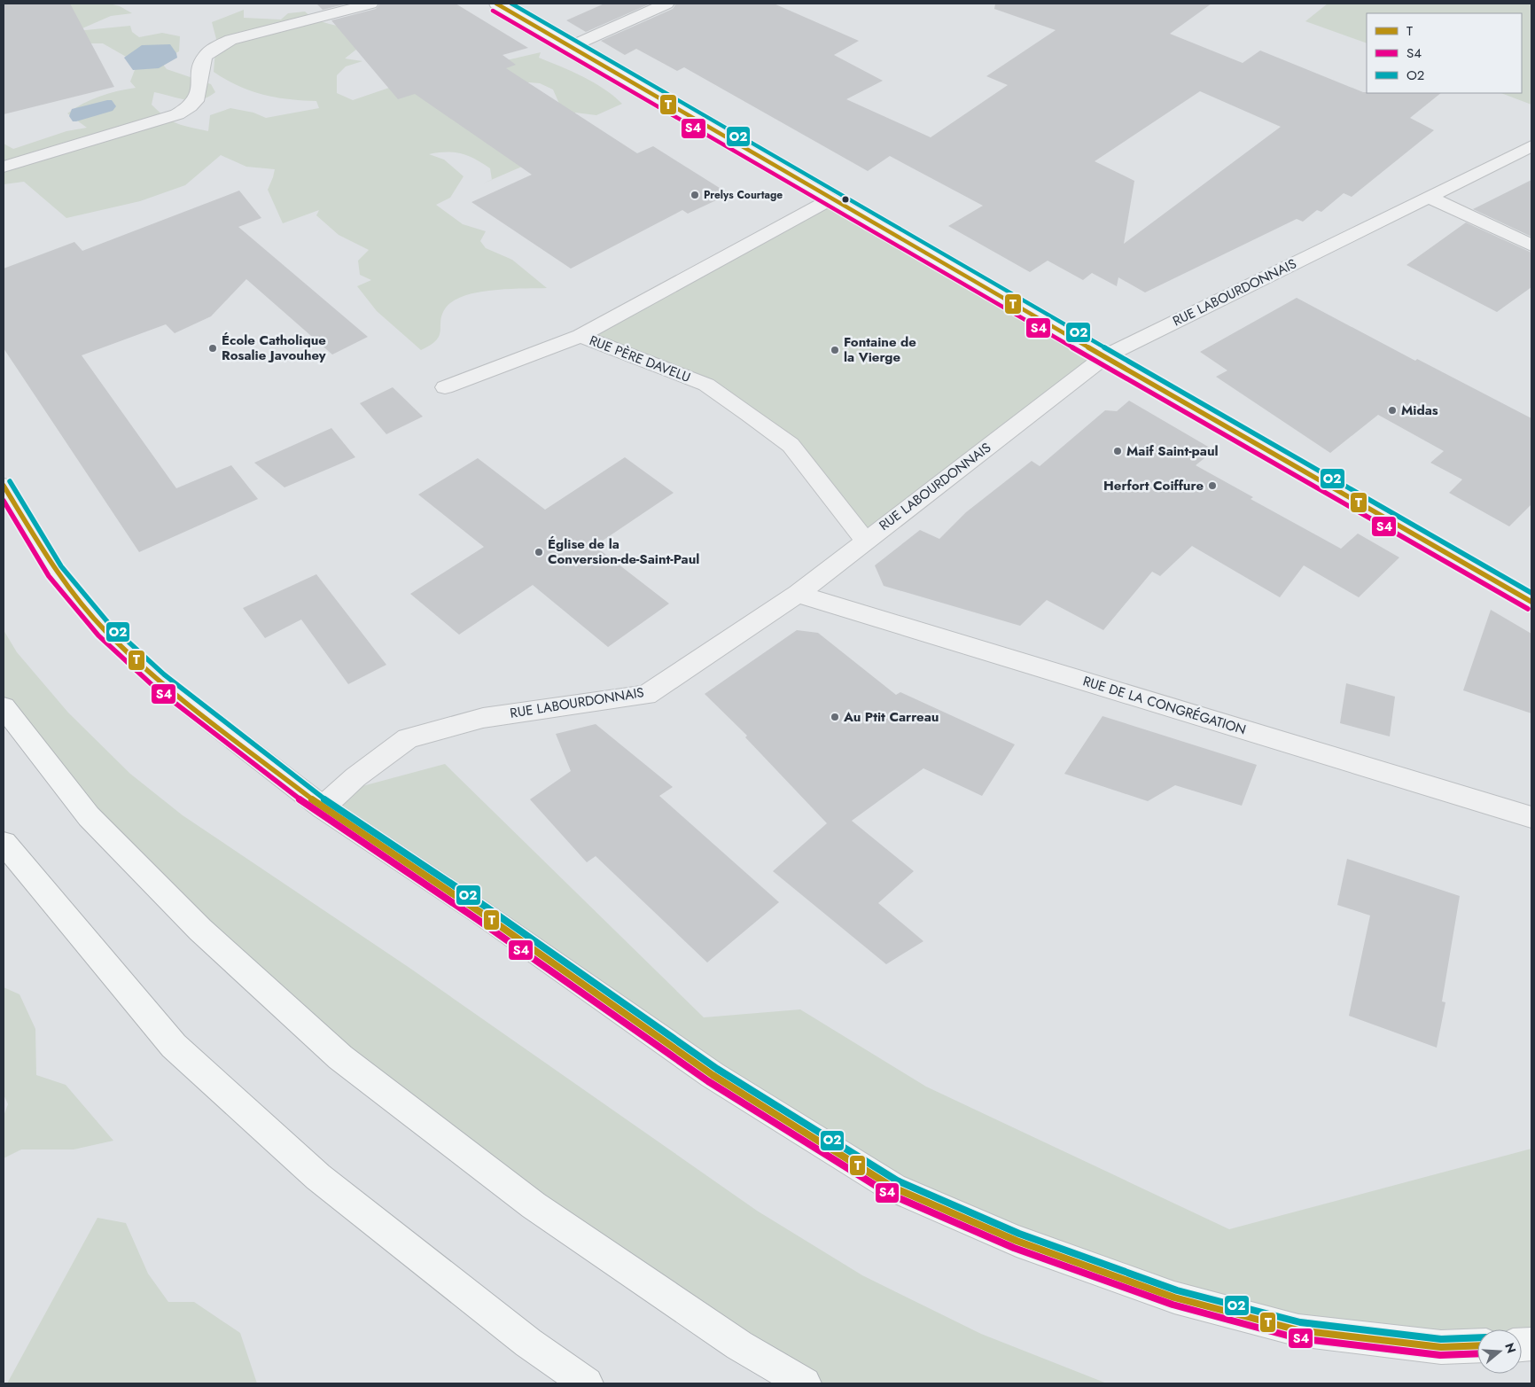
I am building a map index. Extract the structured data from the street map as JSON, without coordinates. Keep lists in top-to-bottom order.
{
  "streets": {
    "street": ["RUE LABOURDONNAIS", "RUE PÈRE DAVELU", "RUE DE LA CONGRÉGATION"]
  },
  "crossings": [
    ["RUE LABOURDONNAIS", "RUE PÈRE DAVELU"],
    ["RUE LABOURDONNAIS", "RUE DE LA CONGRÉGATION"]
  ],
  "places": [
    "Prelys Courtage",
    "École Catholique Rosalie Javouhey",
    "Fontaine de la Vierge",
    "Midas",
    "Maif Saint-paul",
    "Herfort Coiffure",
    "Église de la Conversion-de-Saint-Paul",
    "Au Ptit Carreau"
  ],
  "lines": ["transit line T", "transit line O2", "transit line S4"],
  "legend": ["T", "S4", "O2"],
  "north": "right"
}
